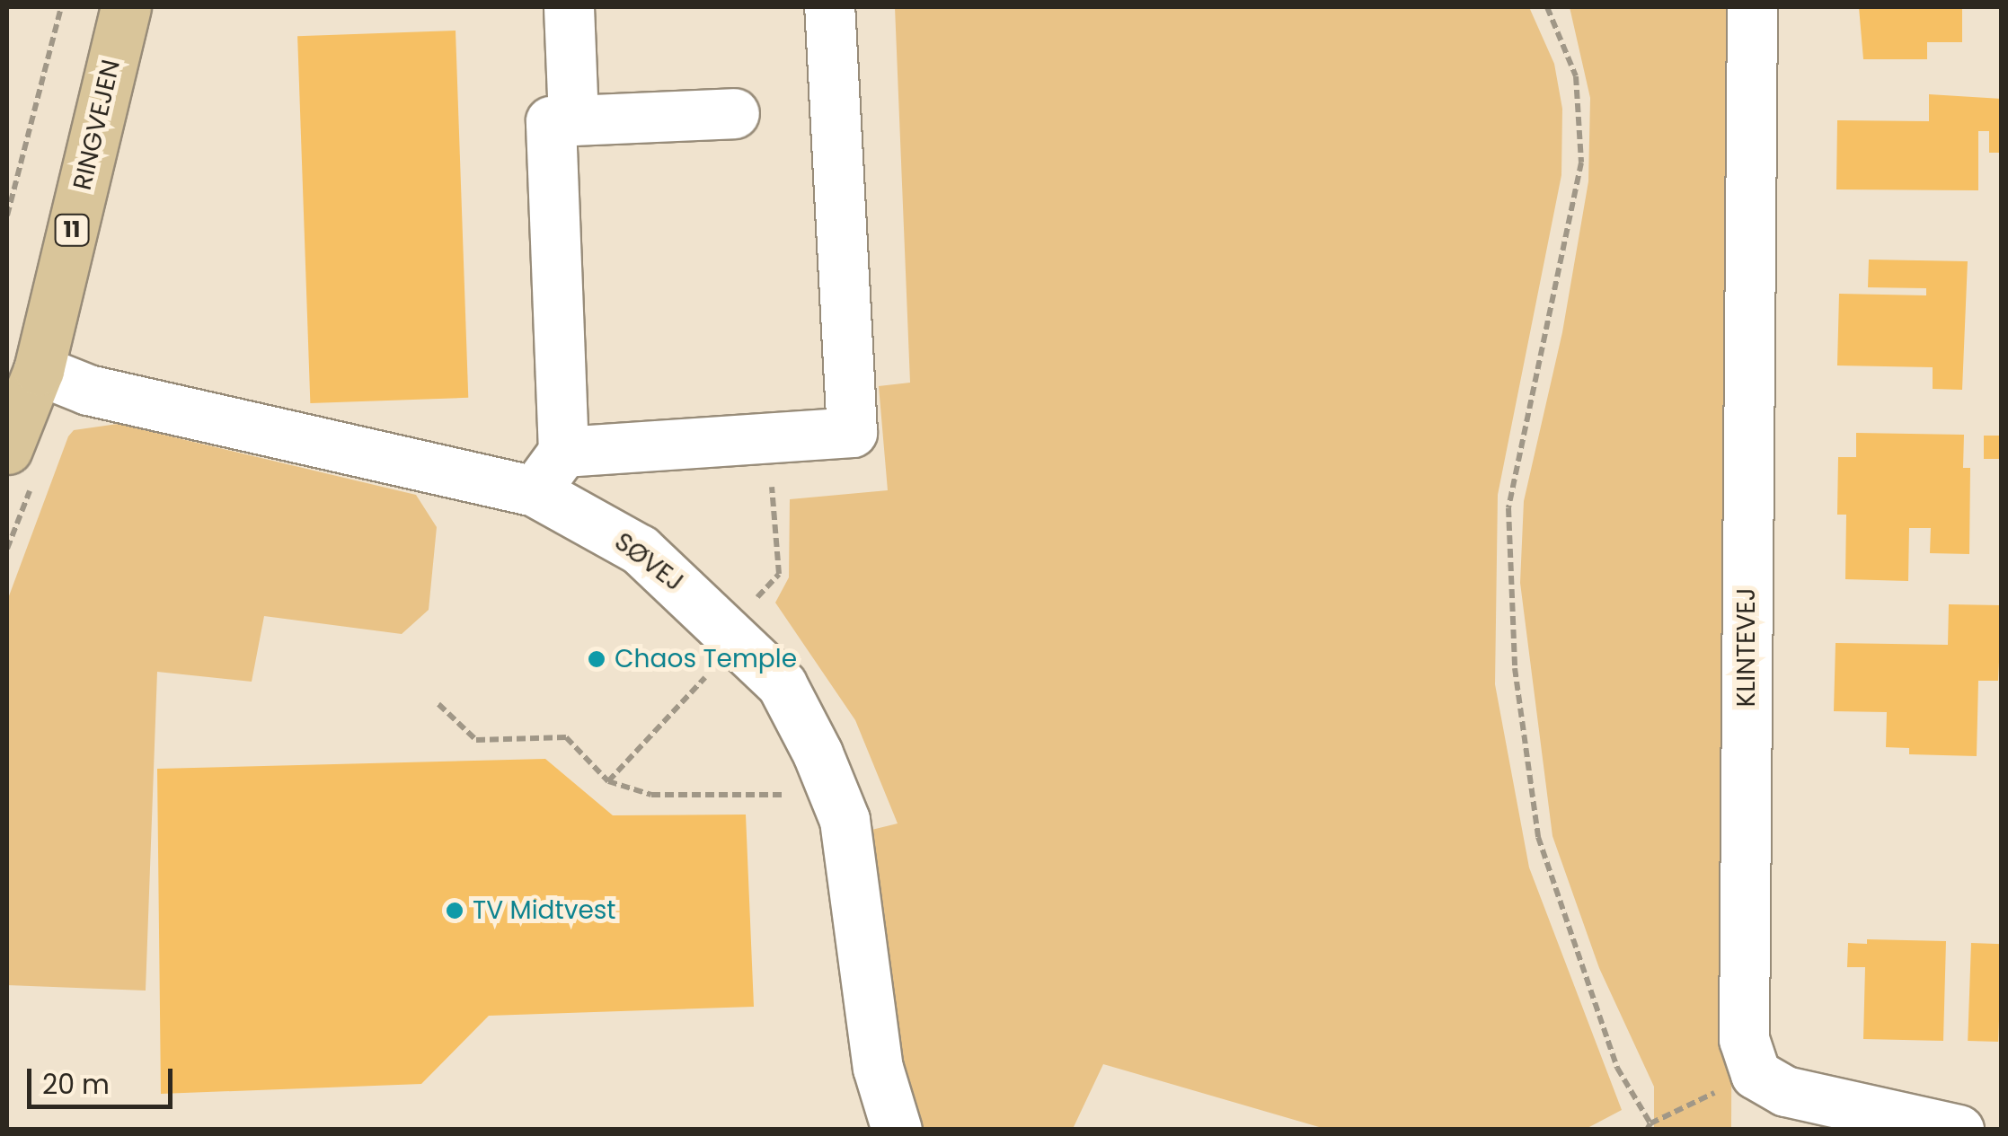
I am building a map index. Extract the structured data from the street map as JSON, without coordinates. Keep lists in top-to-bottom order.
{
  "streets": {
    "main road": ["RINGVEJEN", "11"],
    "street": ["SØVEJ", "KLINTEVEJ"]
  },
  "crossings": [
    ["RINGVEJEN", "SØVEJ"]
  ],
  "places": ["Chaos Temple", "TV Midtvest"],
  "scale_bar": "20 m"
}
